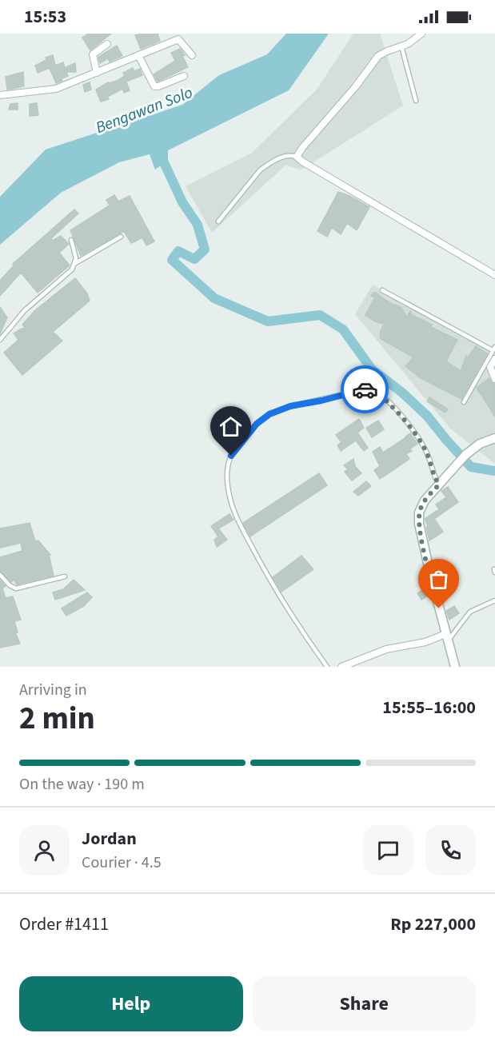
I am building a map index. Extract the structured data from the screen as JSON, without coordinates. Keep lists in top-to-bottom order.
{
  "water": ["Bengawan Solo"],
  "page": {
    "status": "15:53",
    "heading": ["2 min", "Arriving in", "15:55–16:00"],
    "panel": [
      "Jordan",
      "Courier · 4.5",
      "Order #1411",
      "Rp 227,000"
    ],
    "bar": "On the way · 190 m",
    "buttons": ["Help", "Share"]
  }
}
